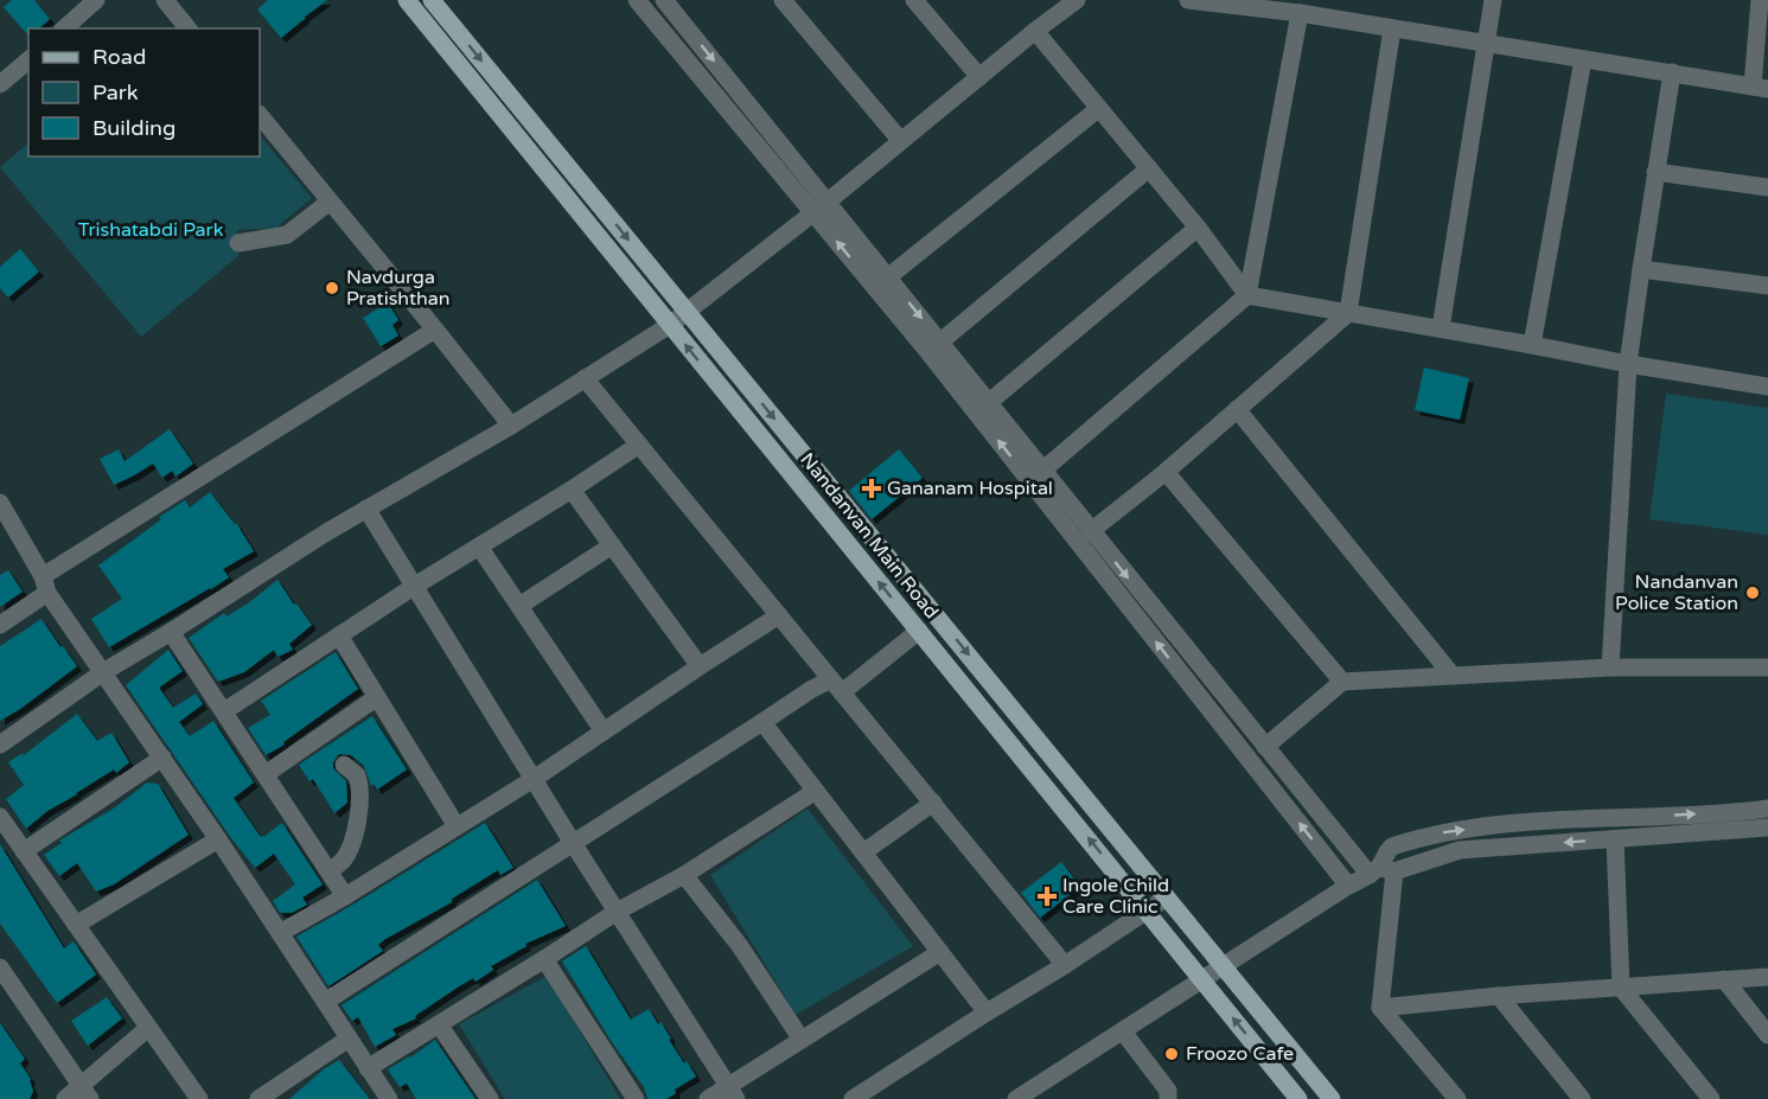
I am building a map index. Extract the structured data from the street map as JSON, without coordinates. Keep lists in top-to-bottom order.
{
  "streets": {
    "main road": ["Nandanvan Main Road"]
  },
  "parks": ["Trishatabdi Park"],
  "places": {
    "other": ["Navdurga Pratishthan", "Nandanvan Police Station", "Froozo Cafe"],
    "health": ["Gananam Hospital", "Ingole Child Care Clinic"]
  },
  "legend": ["Road", "Park", "Building"]
}
